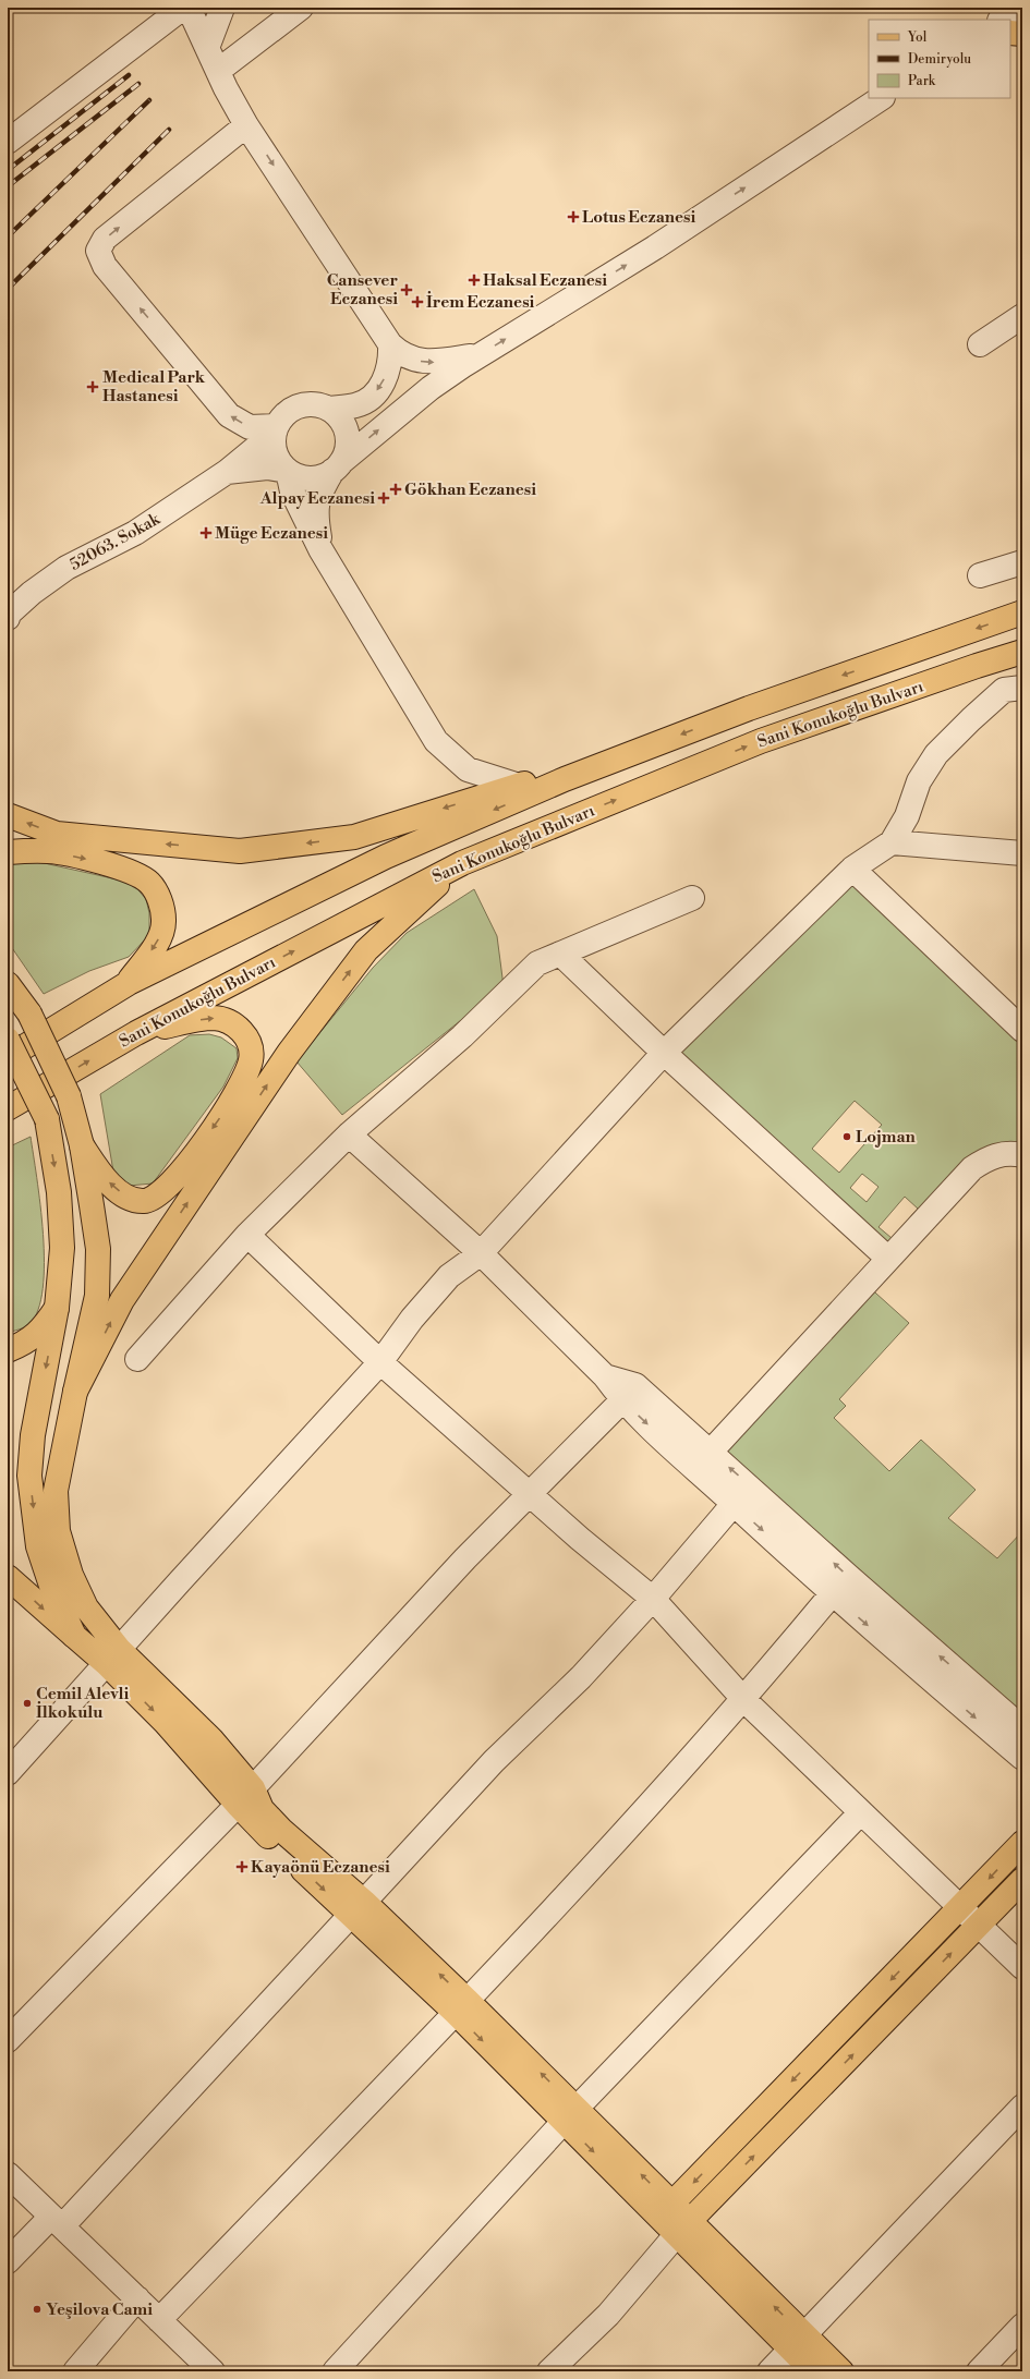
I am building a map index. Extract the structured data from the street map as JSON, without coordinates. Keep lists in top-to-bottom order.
{
  "streets": {
    "main road": ["Sani Konukoğlu Bulvarı"],
    "street": ["52063. Sokak"]
  },
  "places": {
    "health": [
      "Lotus Eczanesi",
      "Haksal Eczanesi",
      "Cansever Eczanesi",
      "İrem Eczanesi",
      "Medical Park Hastanesi",
      "Gökhan Eczanesi",
      "Alpay Eczanesi",
      "Müge Eczanesi",
      "Kayaönü Eczanesi"
    ],
    "other": ["Lojman", "Cemil Alevli İlkokulu", "Yeşilova Cami"]
  },
  "legend": ["Yol", "Demiryolu", "Park"]
}
